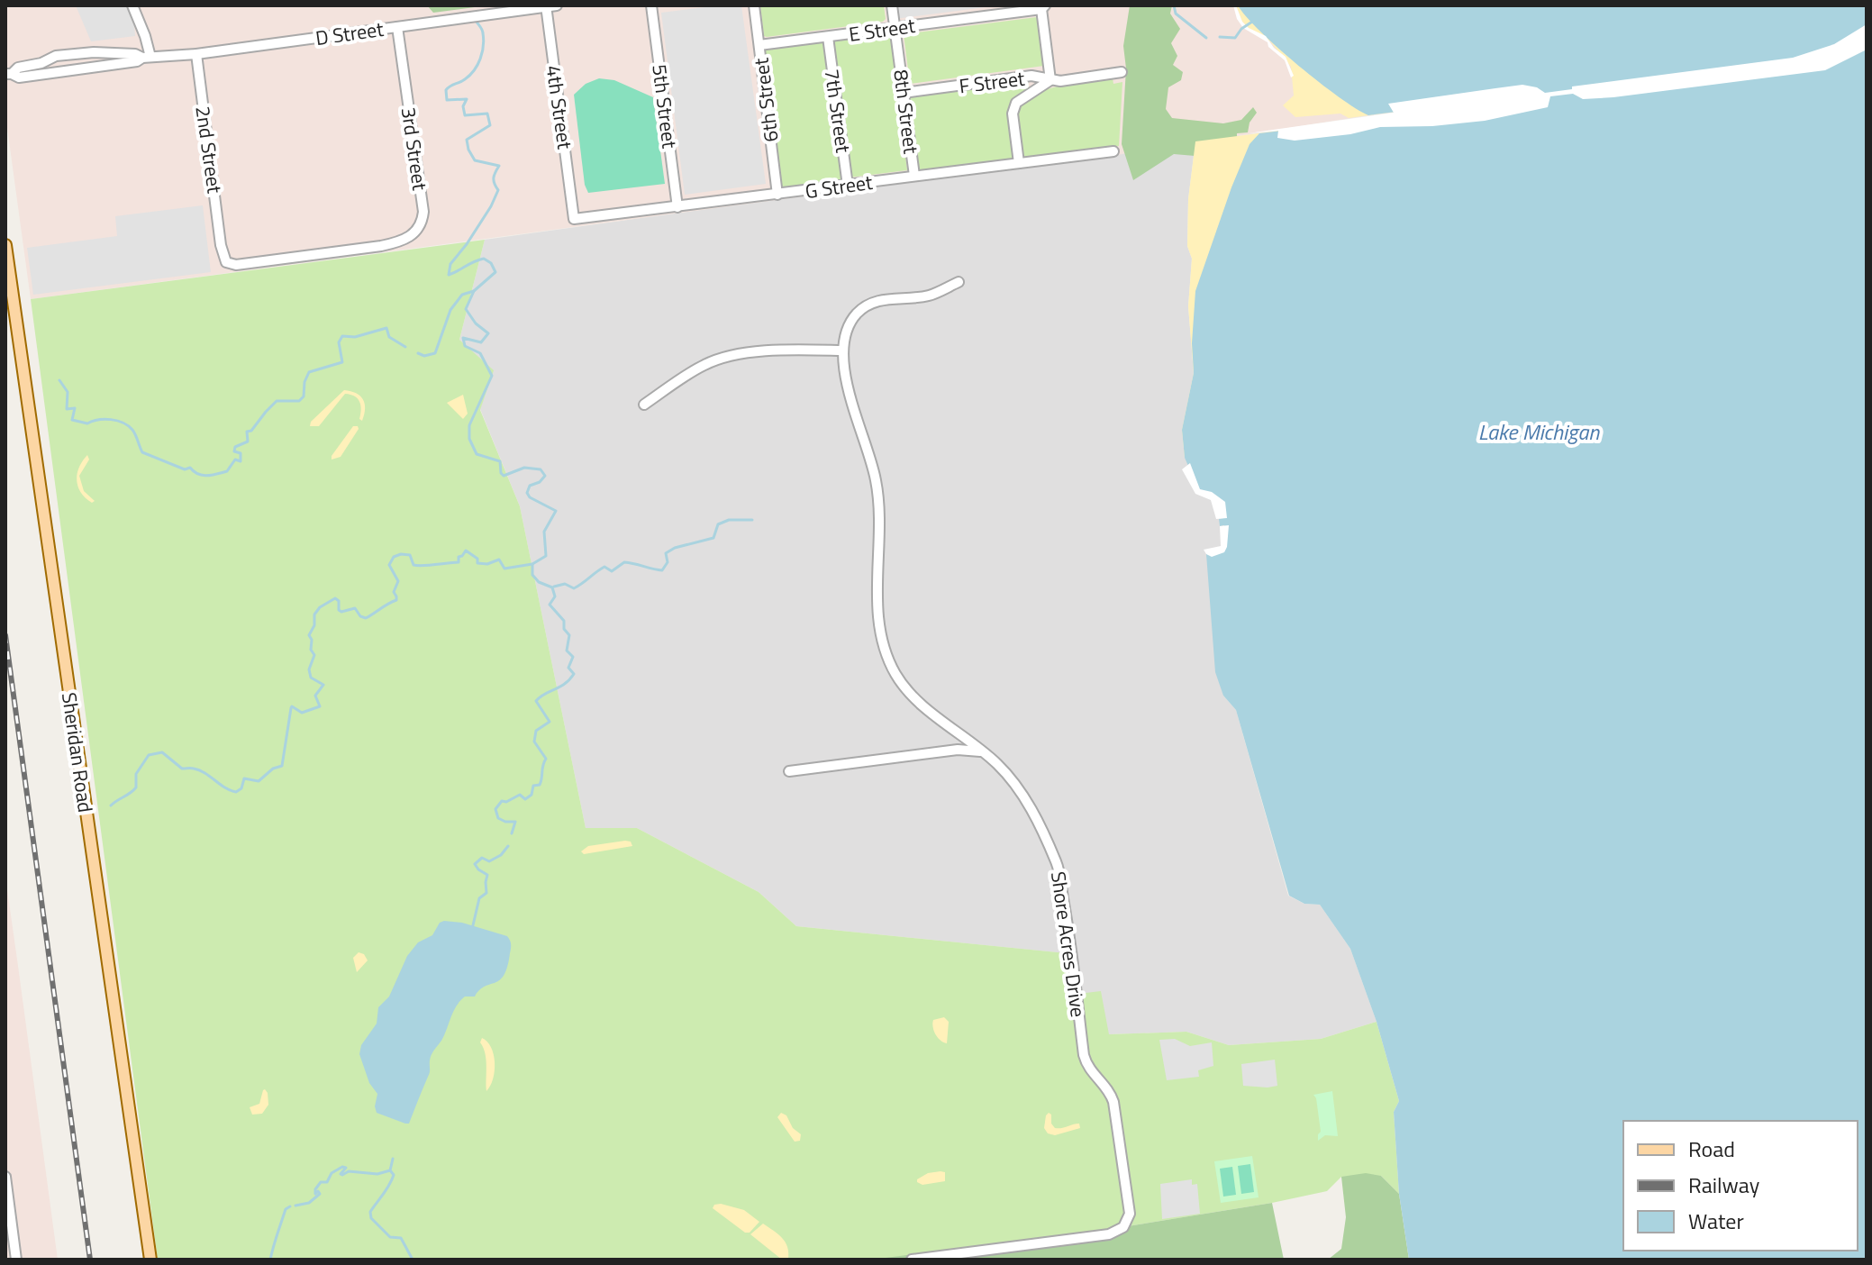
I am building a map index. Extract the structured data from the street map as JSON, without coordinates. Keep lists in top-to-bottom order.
{
  "streets": {
    "main road": ["Sheridan Road"],
    "street": [
      "E Street",
      "D Street",
      "F Street",
      "6th Street",
      "5th Street",
      "4th Street",
      "7th Street",
      "8th Street",
      "3rd Street",
      "2nd Street",
      "G Street",
      "Shore Acres Drive"
    ]
  },
  "crossings": [
    ["E Street", "6th Street"],
    ["E Street", "7th Street"],
    ["E Street", "8th Street"],
    ["D Street", "4th Street"],
    ["D Street", "3rd Street"],
    ["D Street", "2nd Street"],
    ["F Street", "8th Street"],
    ["6th Street", "G Street"],
    ["5th Street", "G Street"],
    ["4th Street", "G Street"],
    ["7th Street", "G Street"],
    ["8th Street", "G Street"],
    ["3rd Street", "2nd Street"]
  ],
  "water": ["Lake Michigan"],
  "legend": ["Road", "Railway", "Water"]
}
